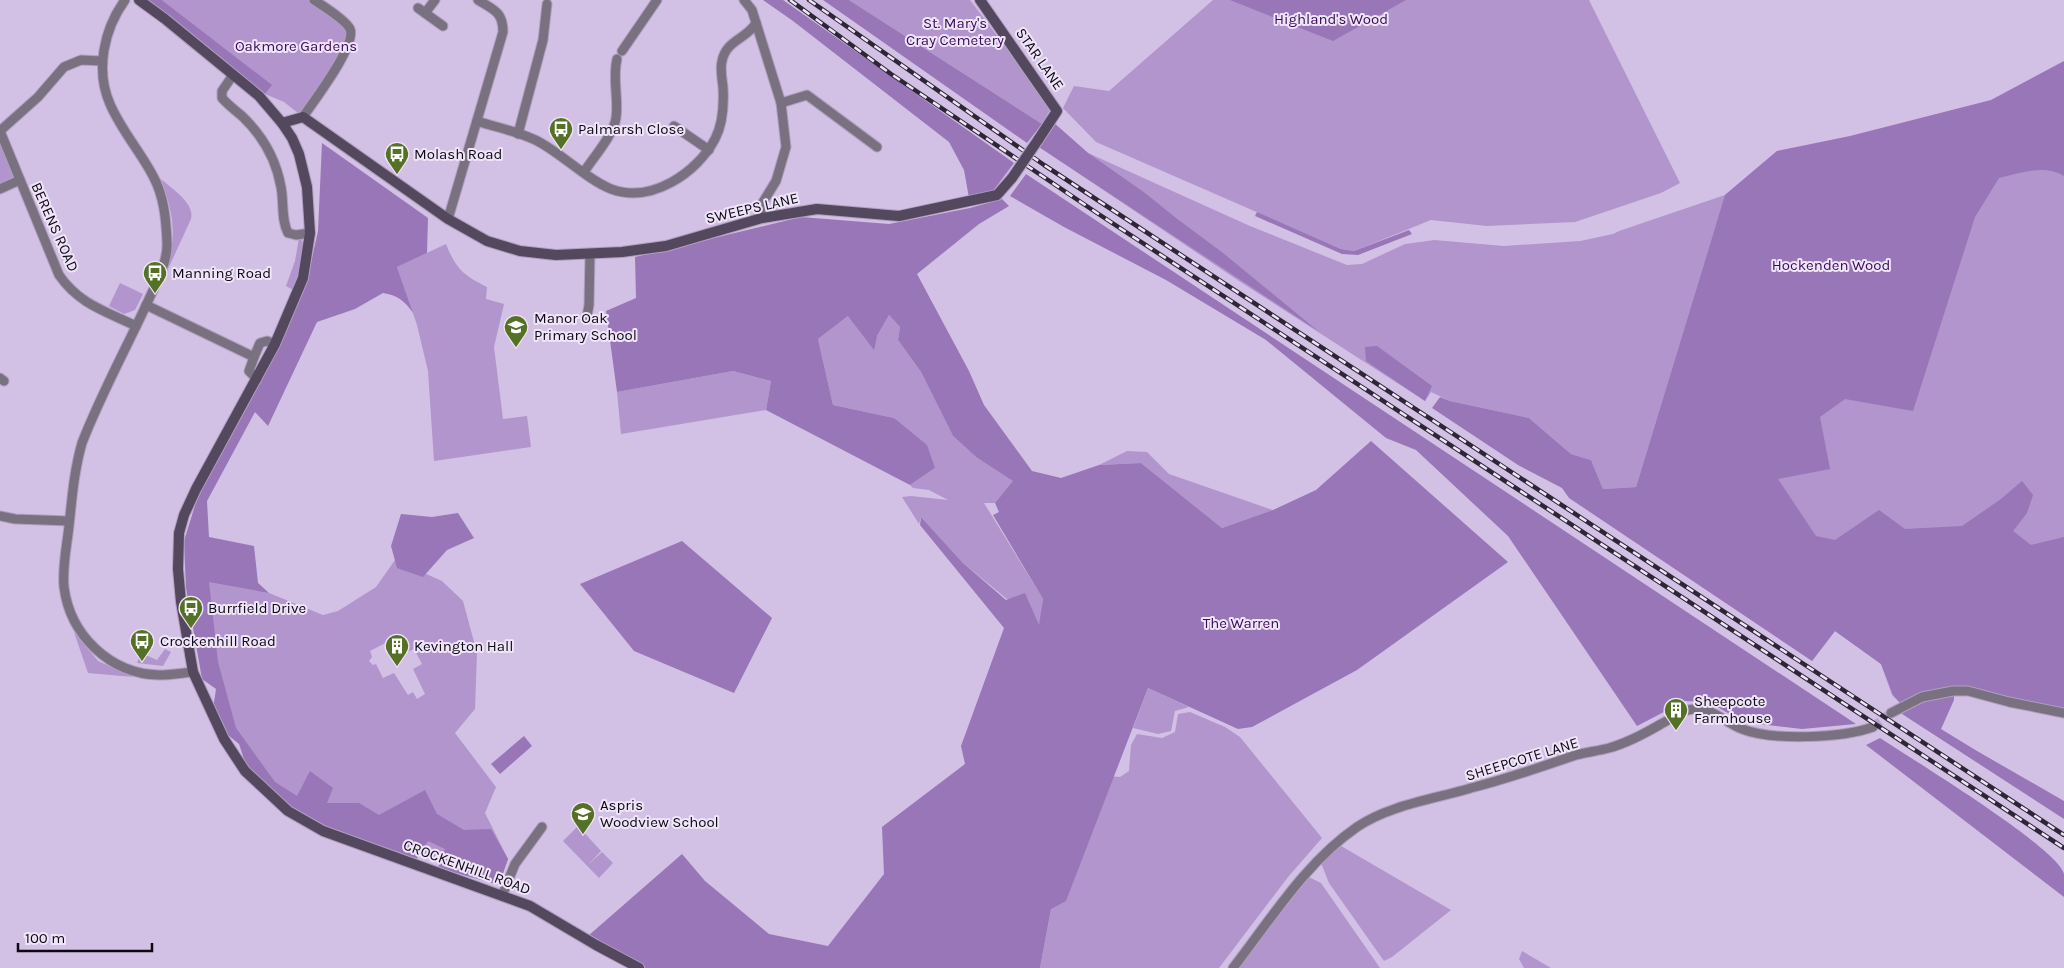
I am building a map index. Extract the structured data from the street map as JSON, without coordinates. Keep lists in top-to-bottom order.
{
  "streets": {
    "main road": ["STAR LANE", "SWEEPS LANE", "CROCKENHILL ROAD"],
    "street": ["BERENS ROAD", "SHEEPCOTE LANE"]
  },
  "crossings": [
    ["STAR LANE", "SWEEPS LANE"]
  ],
  "parks": [
    "Highland's Wood",
    "St. Mary's Cray Cemetery",
    "Oakmore Gardens",
    "Hockenden Wood",
    "The Warren"
  ],
  "places": {
    "bus stop": [
      "Palmarsh Close",
      "Molash Road",
      "Manning Road",
      "Burrfield Drive",
      "Crockenhill Road"
    ],
    "school or university": ["Manor Oak Primary School", "Aspris Woodview School"],
    "building": ["Kevington Hall", "Sheepcote Farmhouse"]
  },
  "scale_bar": "100 m"
}
